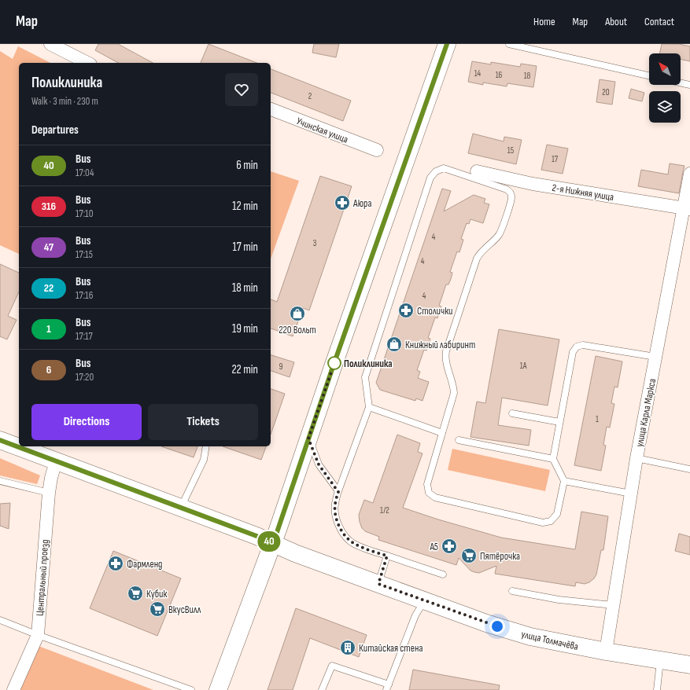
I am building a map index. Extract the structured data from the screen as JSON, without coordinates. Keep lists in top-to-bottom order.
{
  "streets": {
    "street": [
      "Учинская улица",
      "2-я Нижняя улица",
      "улица Карла Маркса",
      "Центральный проезд",
      "улица Толмачёва"
    ]
  },
  "crossings": [
    ["2-я Нижняя улица", "улица Карла Маркса"],
    ["улица Карла Маркса", "улица Толмачёва"],
    ["Центральный проезд", "улица Толмачёва"]
  ],
  "places": {
    "pharmacy": [
      "Аюра",
      "Столички",
      "А5",
      "Фармленд"
    ],
    "shop": ["220 Вольт", "Книжный лабиринт"],
    "other": ["Поликлиника"],
    "supermarket": ["Пятёрочка", "Кубик", "ВкусВилл"],
    "building": ["Китайская стена"]
  },
  "lines": ["bus line 40"],
  "house_numbers": [
    "14",
    "16",
    "18",
    "20",
    "2",
    "15",
    "17",
    "4",
    "3",
    "4",
    "4",
    "1А",
    "9",
    "1",
    "1/2"
  ],
  "north": "top left",
  "page": {
    "header": "Map",
    "nav": [
      "Home",
      "Map",
      "About",
      "Contact"
    ],
    "on_map": "40",
    "heading": [
      ["Поликлиника", "Walk · 3 min · 230 m"],
      "Departures"
    ],
    "list": [
      {
        "mark": "40",
        "name": "Bus",
        "note": "17:04",
        "value": "6 min"
      },
      {
        "mark": "316",
        "name": "Bus",
        "note": "17:10",
        "value": "12 min"
      },
      {
        "mark": "47",
        "name": "Bus",
        "note": "17:15",
        "value": "17 min"
      },
      {
        "mark": "22",
        "name": "Bus",
        "note": "17:16",
        "value": "18 min"
      },
      {
        "mark": "1",
        "name": "Bus",
        "note": "17:17",
        "value": "19 min"
      },
      {
        "mark": "6",
        "name": "Bus",
        "note": "17:20",
        "value": "22 min"
      }
    ],
    "buttons": ["Directions", "Tickets"]
  }
}
